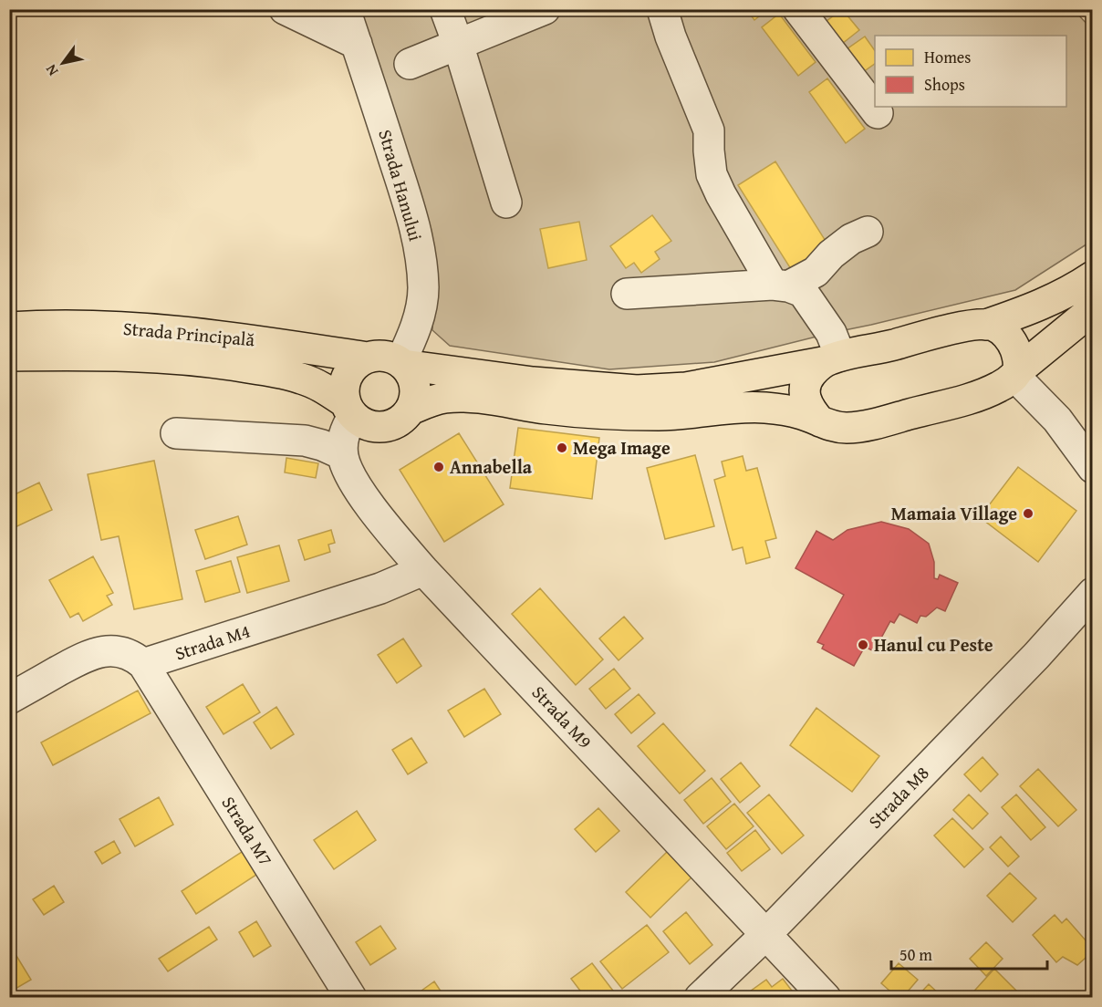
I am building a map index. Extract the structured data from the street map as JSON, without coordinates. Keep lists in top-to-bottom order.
{
  "streets": {
    "main road": ["Strada Principală"],
    "street": [
      "Strada Hanului",
      "Strada M4",
      "Strada M9",
      "Strada M8",
      "Strada M7"
    ]
  },
  "crossings": [
    ["Strada Hanului", "Strada Principală"],
    ["Strada M4", "Strada M9"],
    ["Strada M4", "Strada M7"],
    ["Strada M9", "Strada M8"]
  ],
  "places": [
    "Mega Image",
    "Annabella",
    "Mamaia Village",
    "Hanul cu Peste"
  ],
  "legend": ["Homes", "Shops"],
  "scale_bar": "50 m",
  "north": "bottom left"
}
